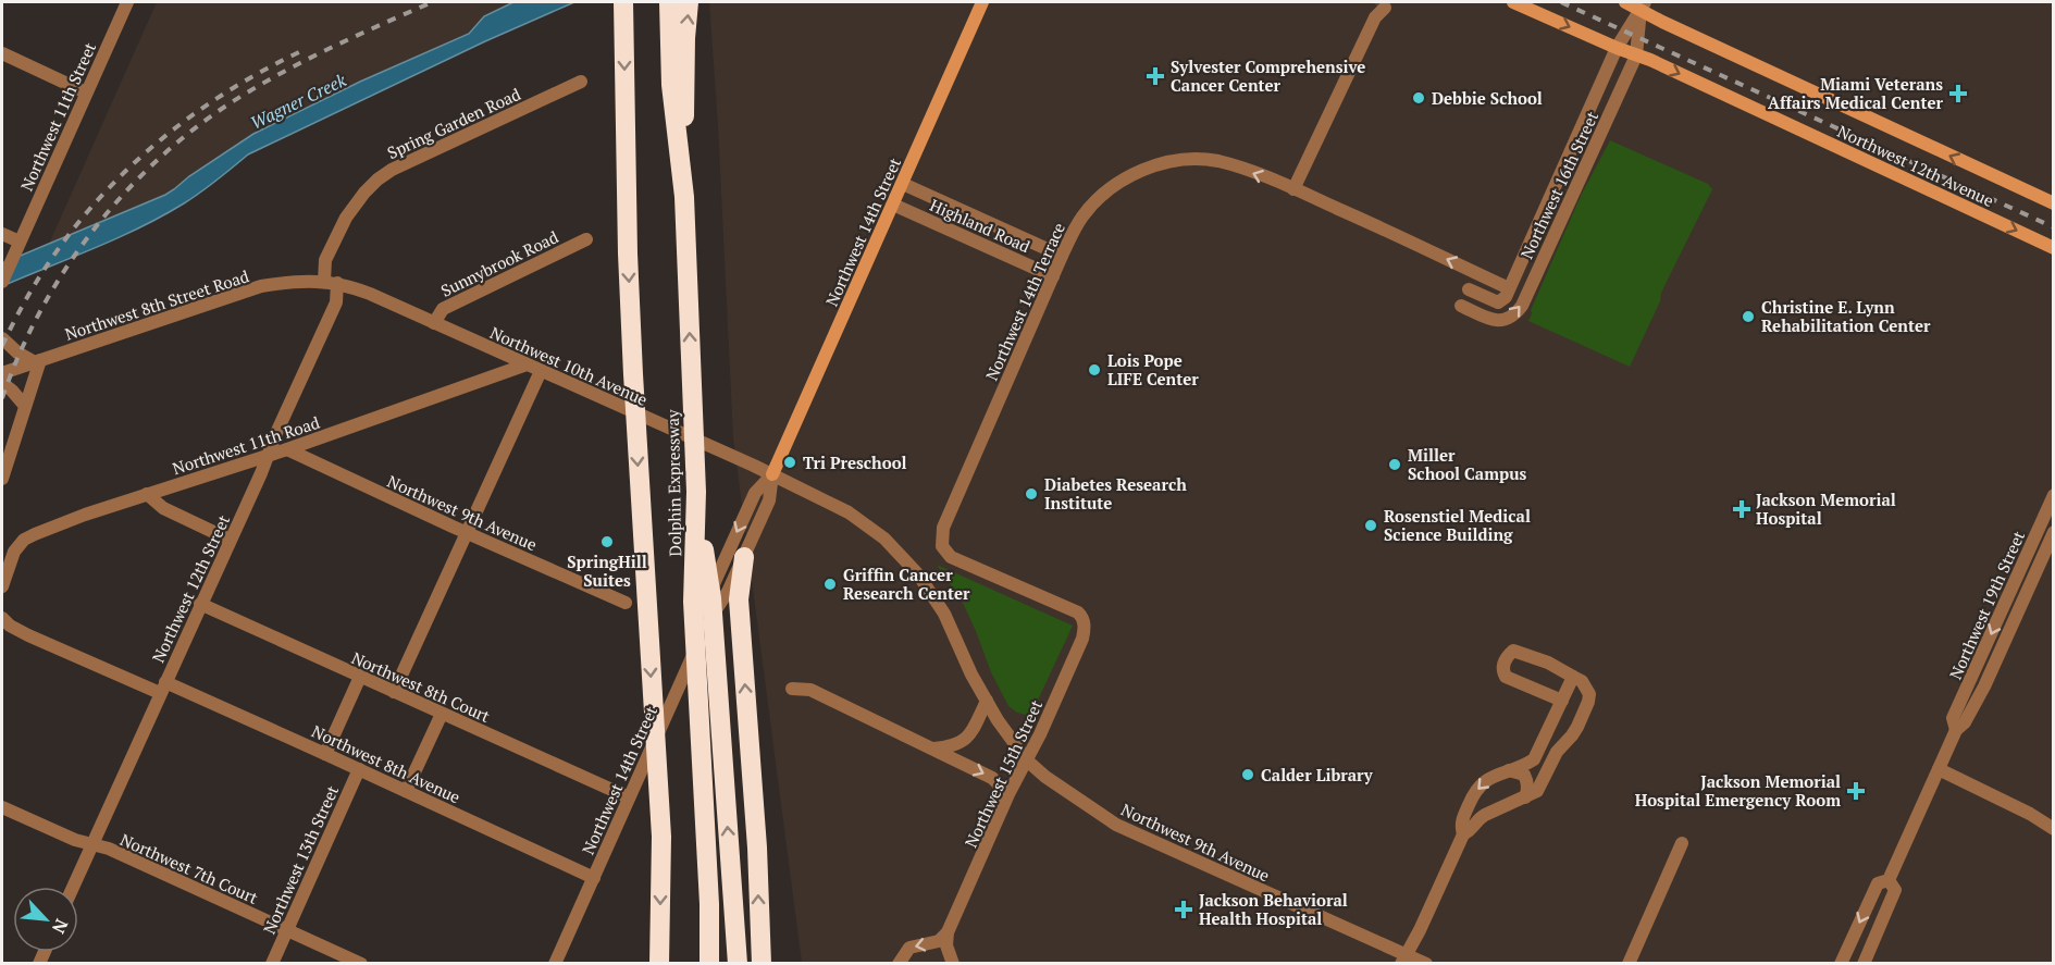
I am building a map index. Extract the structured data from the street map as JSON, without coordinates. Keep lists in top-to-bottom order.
{
  "streets": {
    "highway": ["Dolphin Expressway"],
    "main road": ["Northwest 12th Avenue", "Northwest 14th Street"],
    "street": [
      "Northwest 11th Street",
      "Spring Garden Road",
      "Northwest 16th Street",
      "Highland Road",
      "Sunnybrook Road",
      "Northwest 14th Terrace",
      "Northwest 8th Street Road",
      "Northwest 10th Avenue",
      "Northwest 11th Road",
      "Northwest 9th Avenue",
      "Northwest 12th Street",
      "Northwest 19th Street",
      "Northwest 8th Court",
      "Northwest 8th Avenue",
      "Northwest 15th Street",
      "Northwest 13th Street",
      "Northwest 7th Court"
    ]
  },
  "crossings": [
    ["Spring Garden Road", "Northwest 8th Street Road"],
    ["Spring Garden Road", "Northwest 10th Avenue"],
    ["Spring Garden Road", "Northwest 12th Street"],
    ["Northwest 12th Avenue", "Northwest 16th Street"],
    ["Northwest 16th Street", "Northwest 14th Terrace"],
    ["Highland Road", "Northwest 14th Street"],
    ["Highland Road", "Northwest 14th Terrace"],
    ["Northwest 14th Street", "Northwest 10th Avenue"],
    ["Northwest 14th Street", "Northwest 8th Court"],
    ["Northwest 14th Street", "Northwest 8th Avenue"],
    ["Sunnybrook Road", "Northwest 10th Avenue"],
    ["Northwest 14th Terrace", "Northwest 15th Street"],
    ["Northwest 8th Street Road", "Northwest 10th Avenue"],
    ["Northwest 8th Street Road", "Northwest 12th Street"],
    ["Northwest 10th Avenue", "Northwest 11th Road"],
    ["Northwest 10th Avenue", "Northwest 9th Avenue"],
    ["Northwest 10th Avenue", "Northwest 12th Street"],
    ["Northwest 11th Road", "Northwest 9th Avenue"],
    ["Northwest 11th Road", "Northwest 12th Street"],
    ["Northwest 9th Avenue", "Northwest 15th Street"],
    ["Northwest 12th Street", "Northwest 8th Court"],
    ["Northwest 12th Street", "Northwest 8th Avenue"],
    ["Northwest 12th Street", "Northwest 7th Court"],
    ["Northwest 8th Avenue", "Northwest 13th Street"],
    ["Northwest 13th Street", "Northwest 7th Court"]
  ],
  "one_way": ["Northwest 14th Terrace"],
  "water": ["Wagner Creek"],
  "places": {
    "health": [
      "Sylvester Comprehensive Cancer Center",
      "Miami Veterans Affairs Medical Center",
      "Jackson Memorial Hospital",
      "Jackson Memorial Hospital Emergency Room",
      "Jackson Behavioral Health Hospital"
    ],
    "other": [
      "Debbie School",
      "Christine E. Lynn Rehabilitation Center",
      "Lois Pope LIFE Center",
      "Tri Preschool",
      "Miller School Campus",
      "Diabetes Research Institute",
      "Rosenstiel Medical Science Building",
      "SpringHill Suites",
      "Griffin Cancer Research Center",
      "Calder Library"
    ]
  },
  "north": "bottom right"
}
